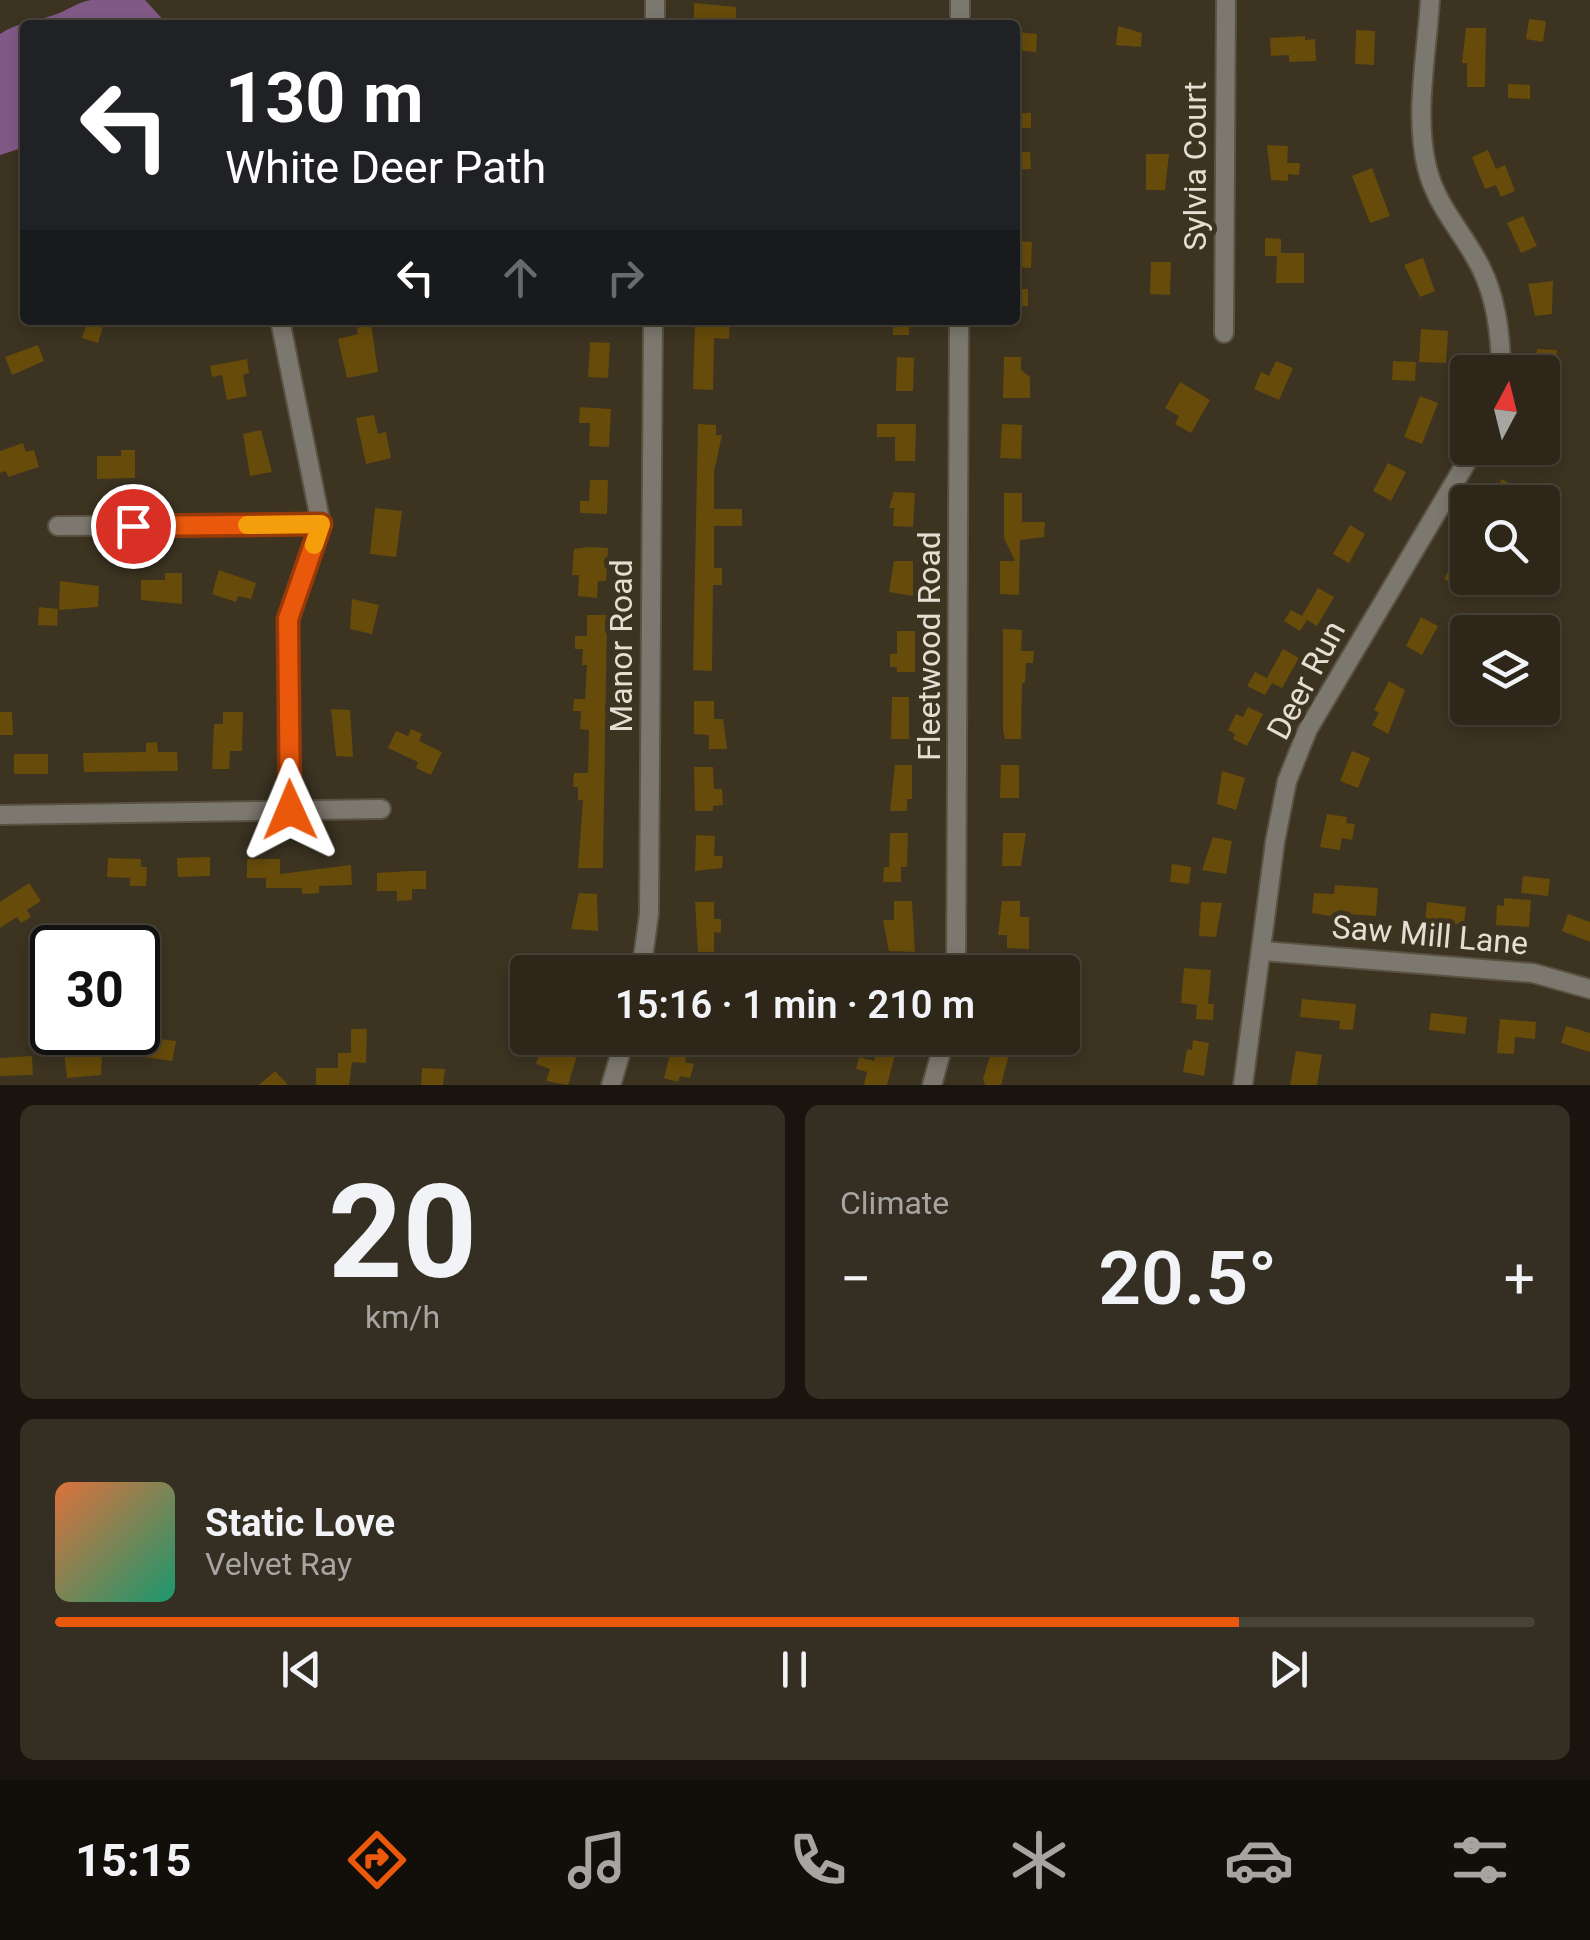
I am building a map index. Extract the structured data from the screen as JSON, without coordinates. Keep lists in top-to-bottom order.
{
  "streets": {
    "street": [
      "Sylvia Court",
      "Manor Road",
      "Fleetwood Road",
      "Deer Run",
      "Saw Mill Lane"
    ]
  },
  "crossings": [
    ["Deer Run", "Saw Mill Lane"]
  ],
  "north": "top",
  "page": {
    "turn": ["130 m", "White Deer Path"],
    "limit": "30",
    "trip": "15:16 · 1 min · 210 m",
    "tile": [
      ["20", "km/h"],
      "Climate"
    ],
    "heat": ["−", "20.5°", "+"],
    "song": ["Static Love", "Velvet Ray"],
    "tabs": "15:15"
  }
}
